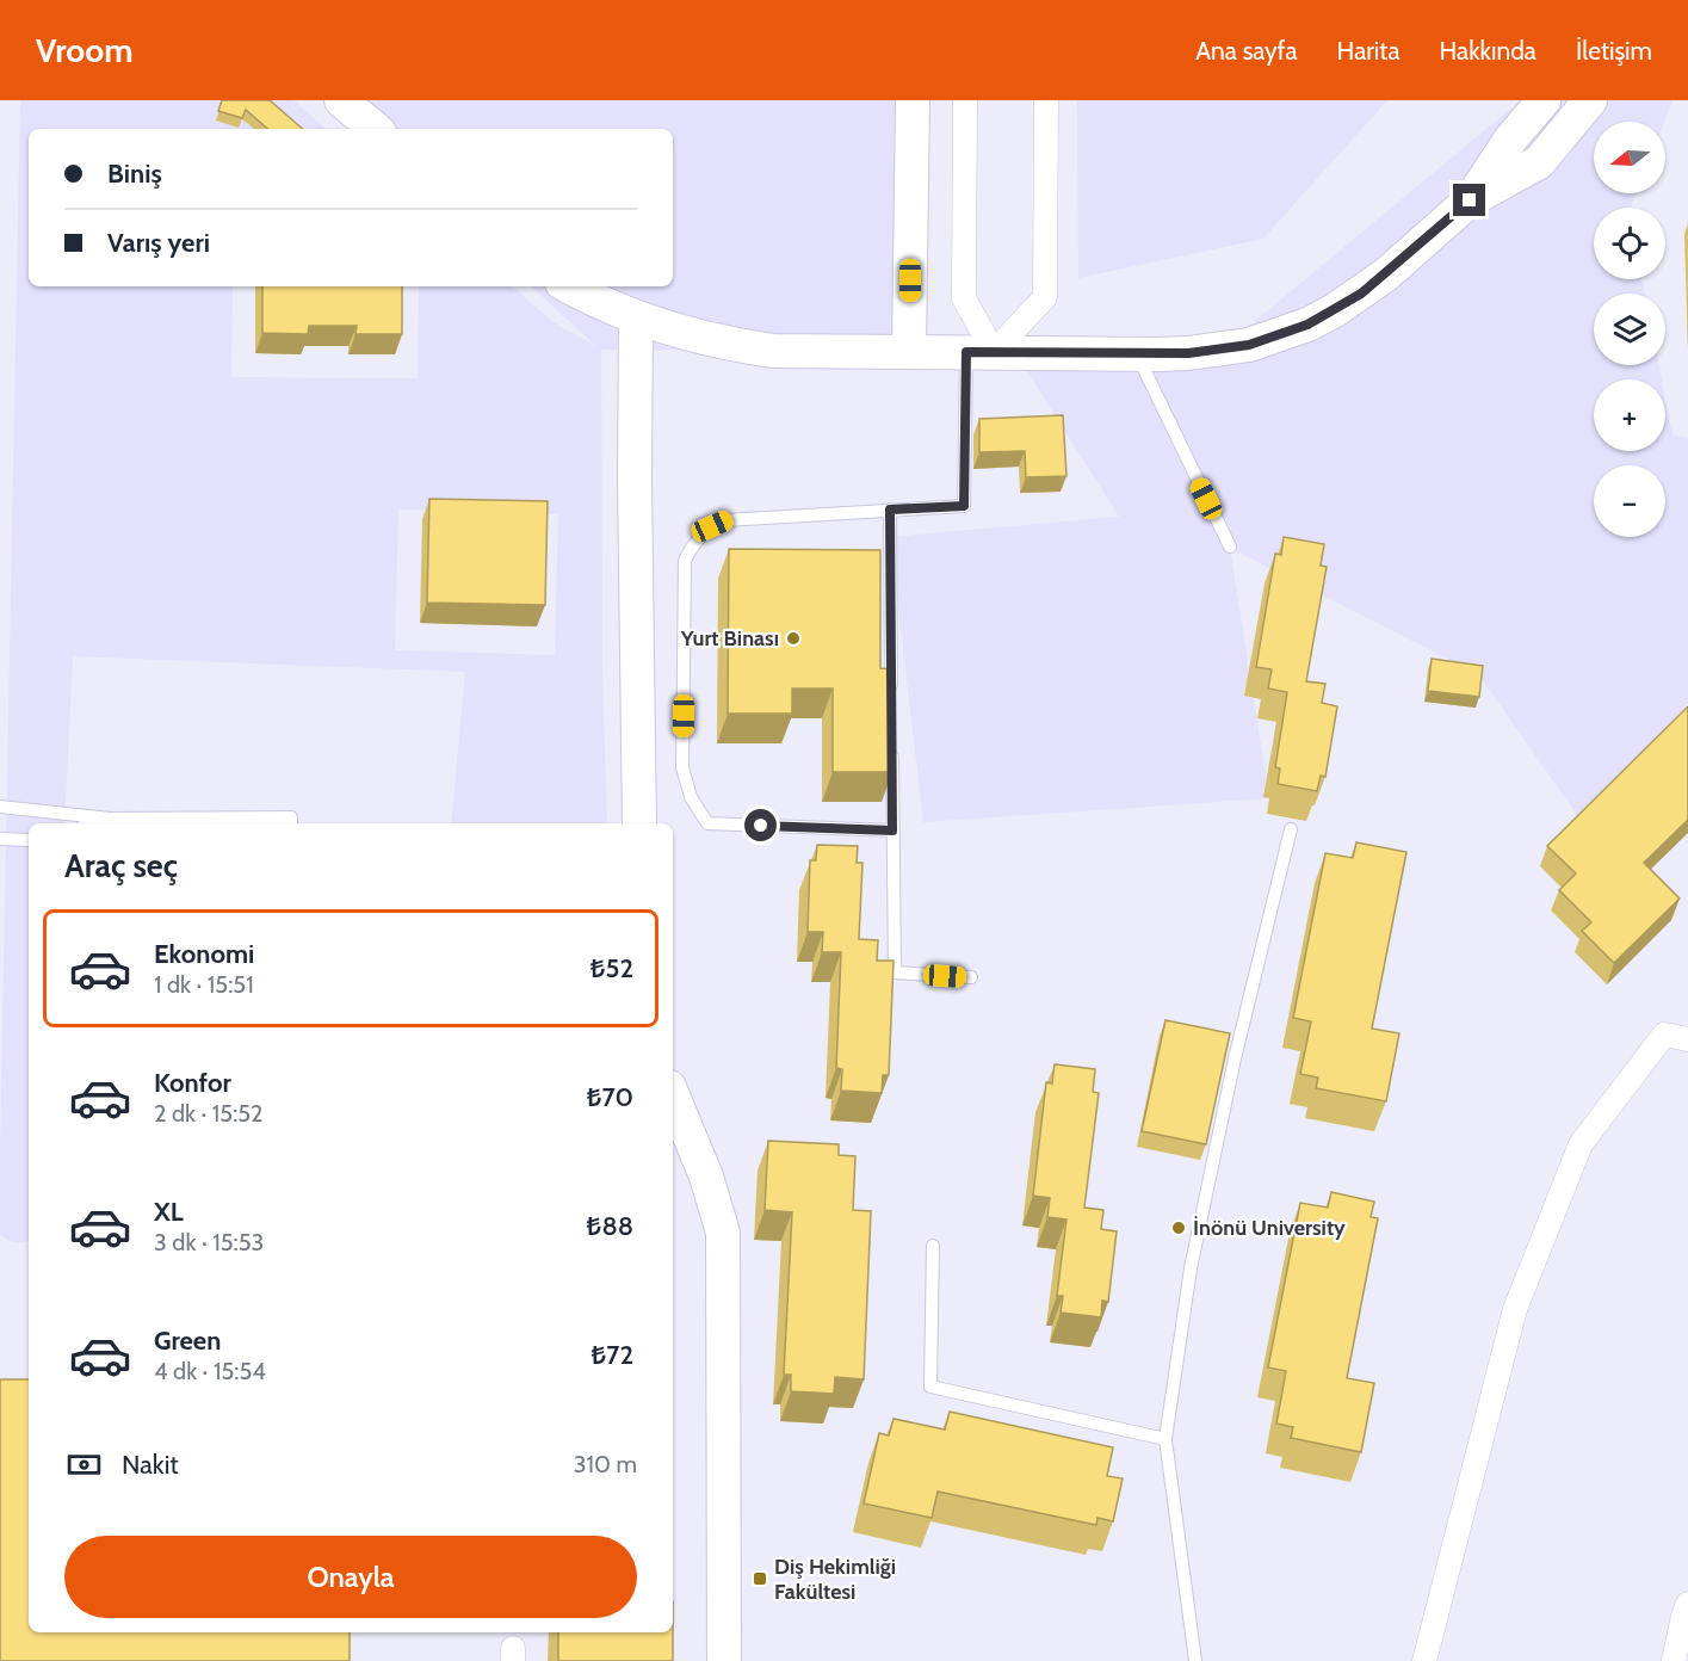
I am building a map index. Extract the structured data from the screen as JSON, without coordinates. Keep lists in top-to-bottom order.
{
  "places": {
    "other": ["Yurt Binası", "İnönü University"],
    "transit": ["Diş Hekimliği Fakültesi"]
  },
  "north": "left",
  "page": {
    "header": "Vroom",
    "nav": [
      "Ana sayfa",
      "Harita",
      "Hakkında",
      "İletişim"
    ],
    "map_buttons": ["+", "−"],
    "banner": ["Biniş", "Varış yeri"],
    "heading": "Araç seç",
    "list": [
      {
        "name": "Ekonomi",
        "note": "1 dk · 15:51",
        "value": "₺52"
      },
      {
        "name": "Konfor",
        "note": "2 dk · 15:52",
        "value": "₺70"
      },
      {
        "name": "XL",
        "note": "3 dk · 15:53",
        "value": "₺88"
      },
      {
        "name": "Green",
        "note": "4 dk · 15:54",
        "value": "₺72"
      }
    ],
    "pay": ["Nakit", "310 m"],
    "buttons": "Onayla"
  }
}
